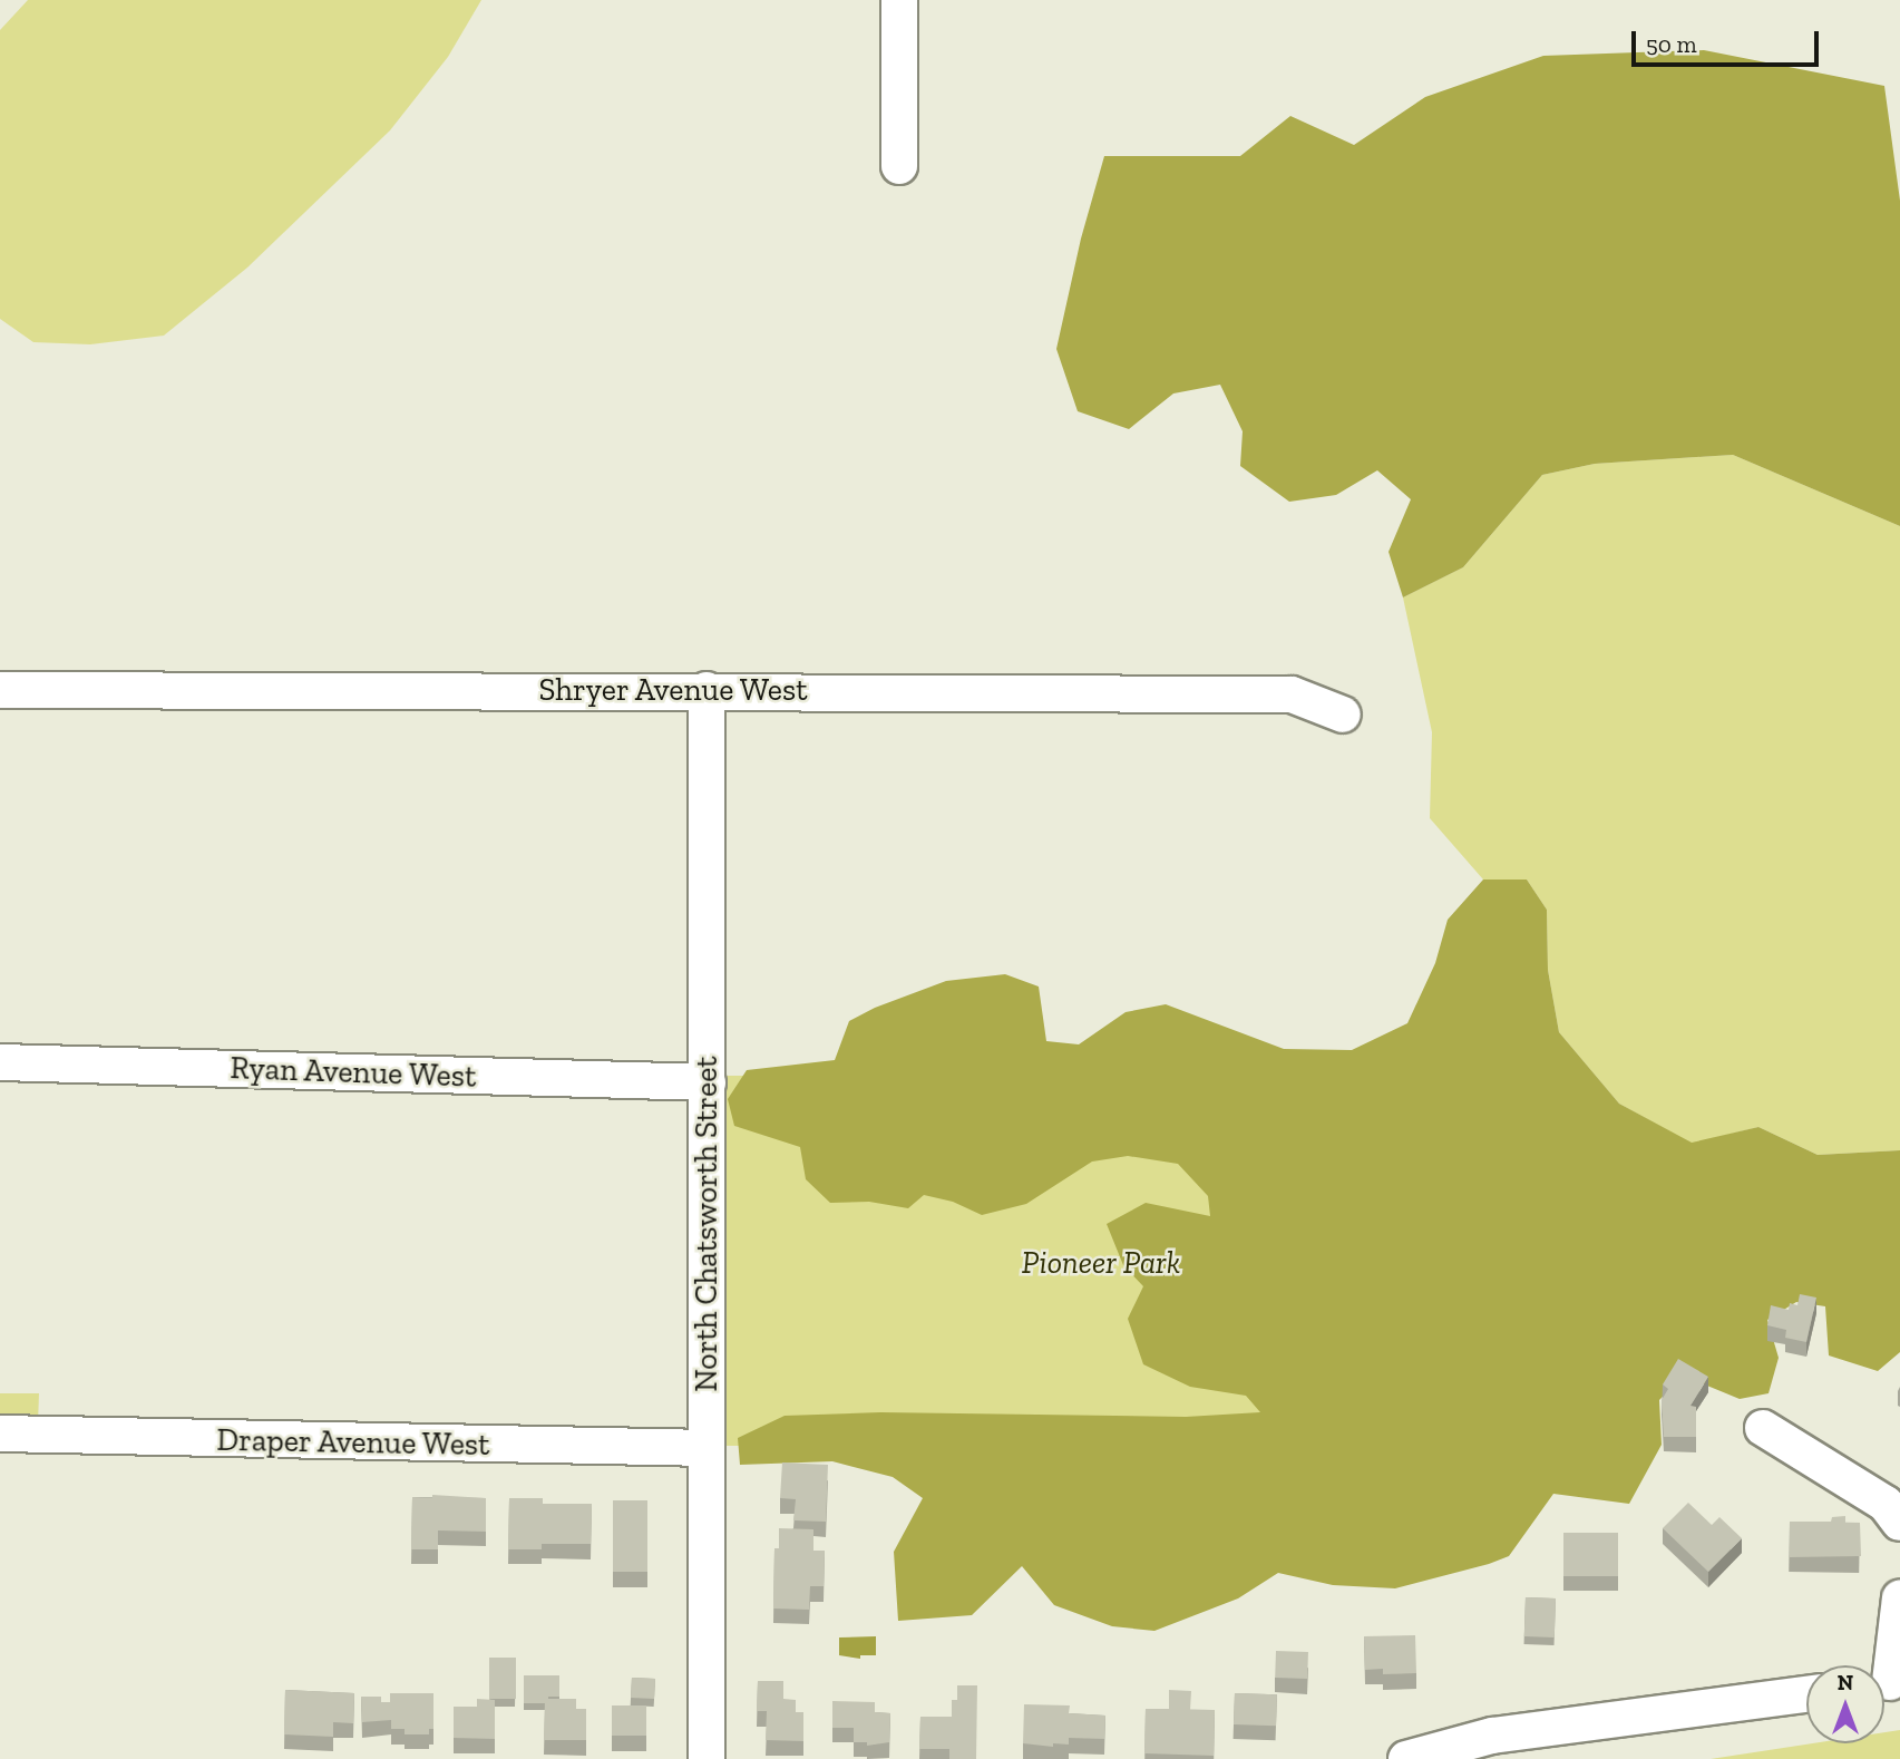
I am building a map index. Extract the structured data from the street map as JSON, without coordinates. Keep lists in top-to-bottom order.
{
  "streets": {
    "street": [
      "Shryer Avenue West",
      "Ryan Avenue West",
      "North Chatsworth Street",
      "Draper Avenue West"
    ]
  },
  "crossings": [
    ["Shryer Avenue West", "North Chatsworth Street"],
    ["Ryan Avenue West", "North Chatsworth Street"],
    ["North Chatsworth Street", "Draper Avenue West"]
  ],
  "parks": ["Pioneer Park"],
  "scale_bar": "50 m",
  "north": "top"
}
